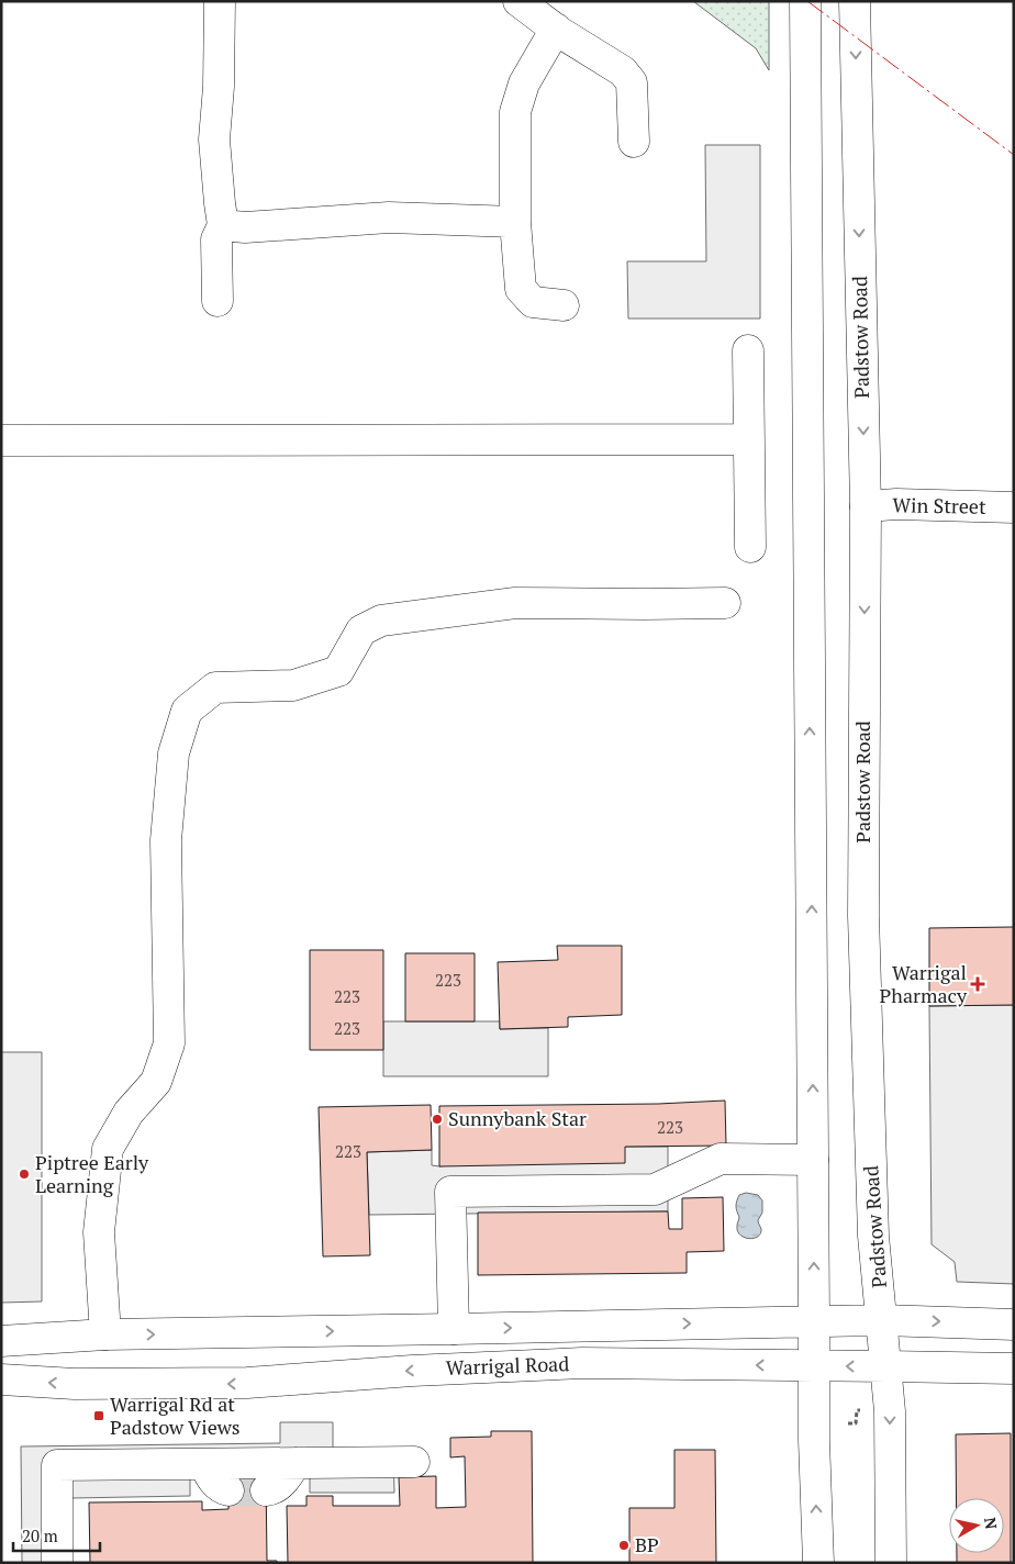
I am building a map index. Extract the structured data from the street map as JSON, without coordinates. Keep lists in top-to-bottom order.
{
  "streets": {
    "main road": ["Padstow Road", "Win Street", "Warrigal Road"]
  },
  "crossings": [
    ["Padstow Road", "Win Street"],
    ["Padstow Road", "Warrigal Road"]
  ],
  "places": {
    "health": ["Warrigal Pharmacy"],
    "other": ["Sunnybank Star", "Piptree Early Learning", "BP"],
    "transit": ["Warrigal Rd at Padstow Views"]
  },
  "house_numbers": [
    "223",
    "223",
    "223",
    "223",
    "223"
  ],
  "scale_bar": "20 m",
  "north": "right"
}
